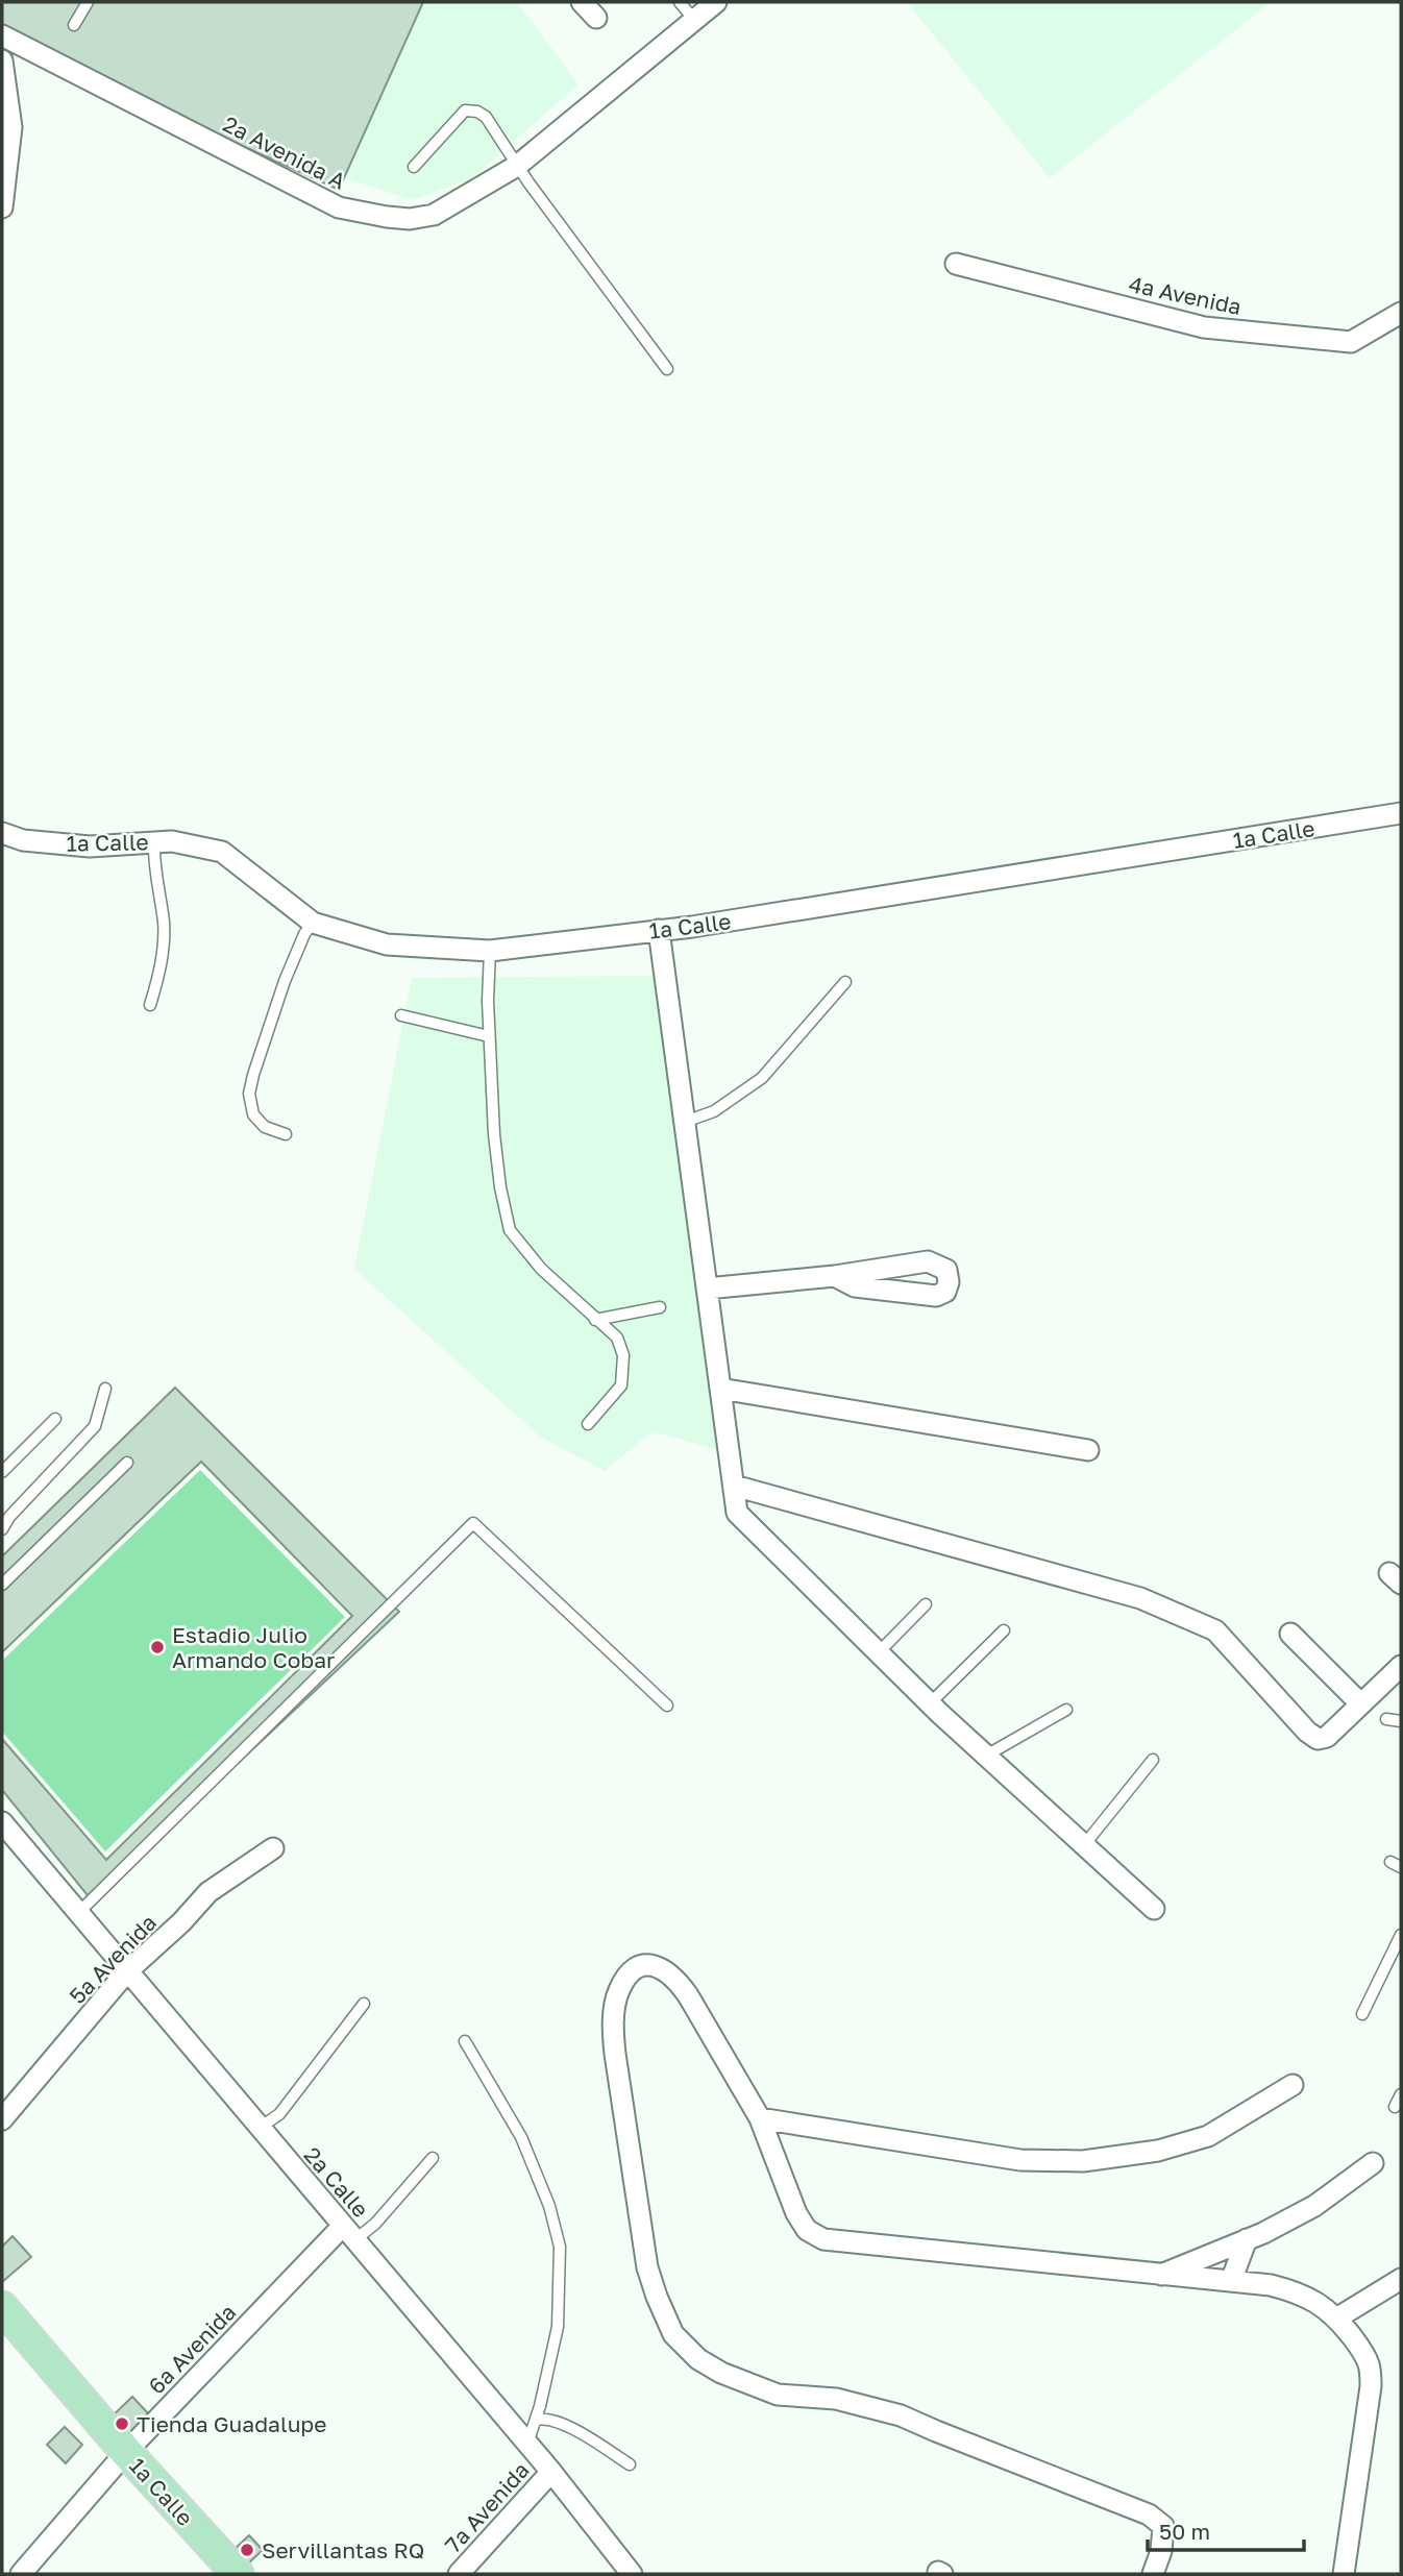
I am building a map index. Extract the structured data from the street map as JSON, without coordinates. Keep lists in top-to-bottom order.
{
  "streets": {
    "main road": ["1a Calle"],
    "street": [
      "2a Avenida A",
      "4a Avenida",
      "5a Avenida",
      "2a Calle",
      "6a Avenida",
      "7a Avenida"
    ]
  },
  "crossings": [
    ["1a Calle", "6a Avenida"],
    ["5a Avenida", "2a Calle"],
    ["2a Calle", "6a Avenida"],
    ["2a Calle", "7a Avenida"]
  ],
  "places": ["Estadio Julio Armando Cobar", "Tienda Guadalupe", "Servillantas RQ"],
  "scale_bar": "50 m"
}
